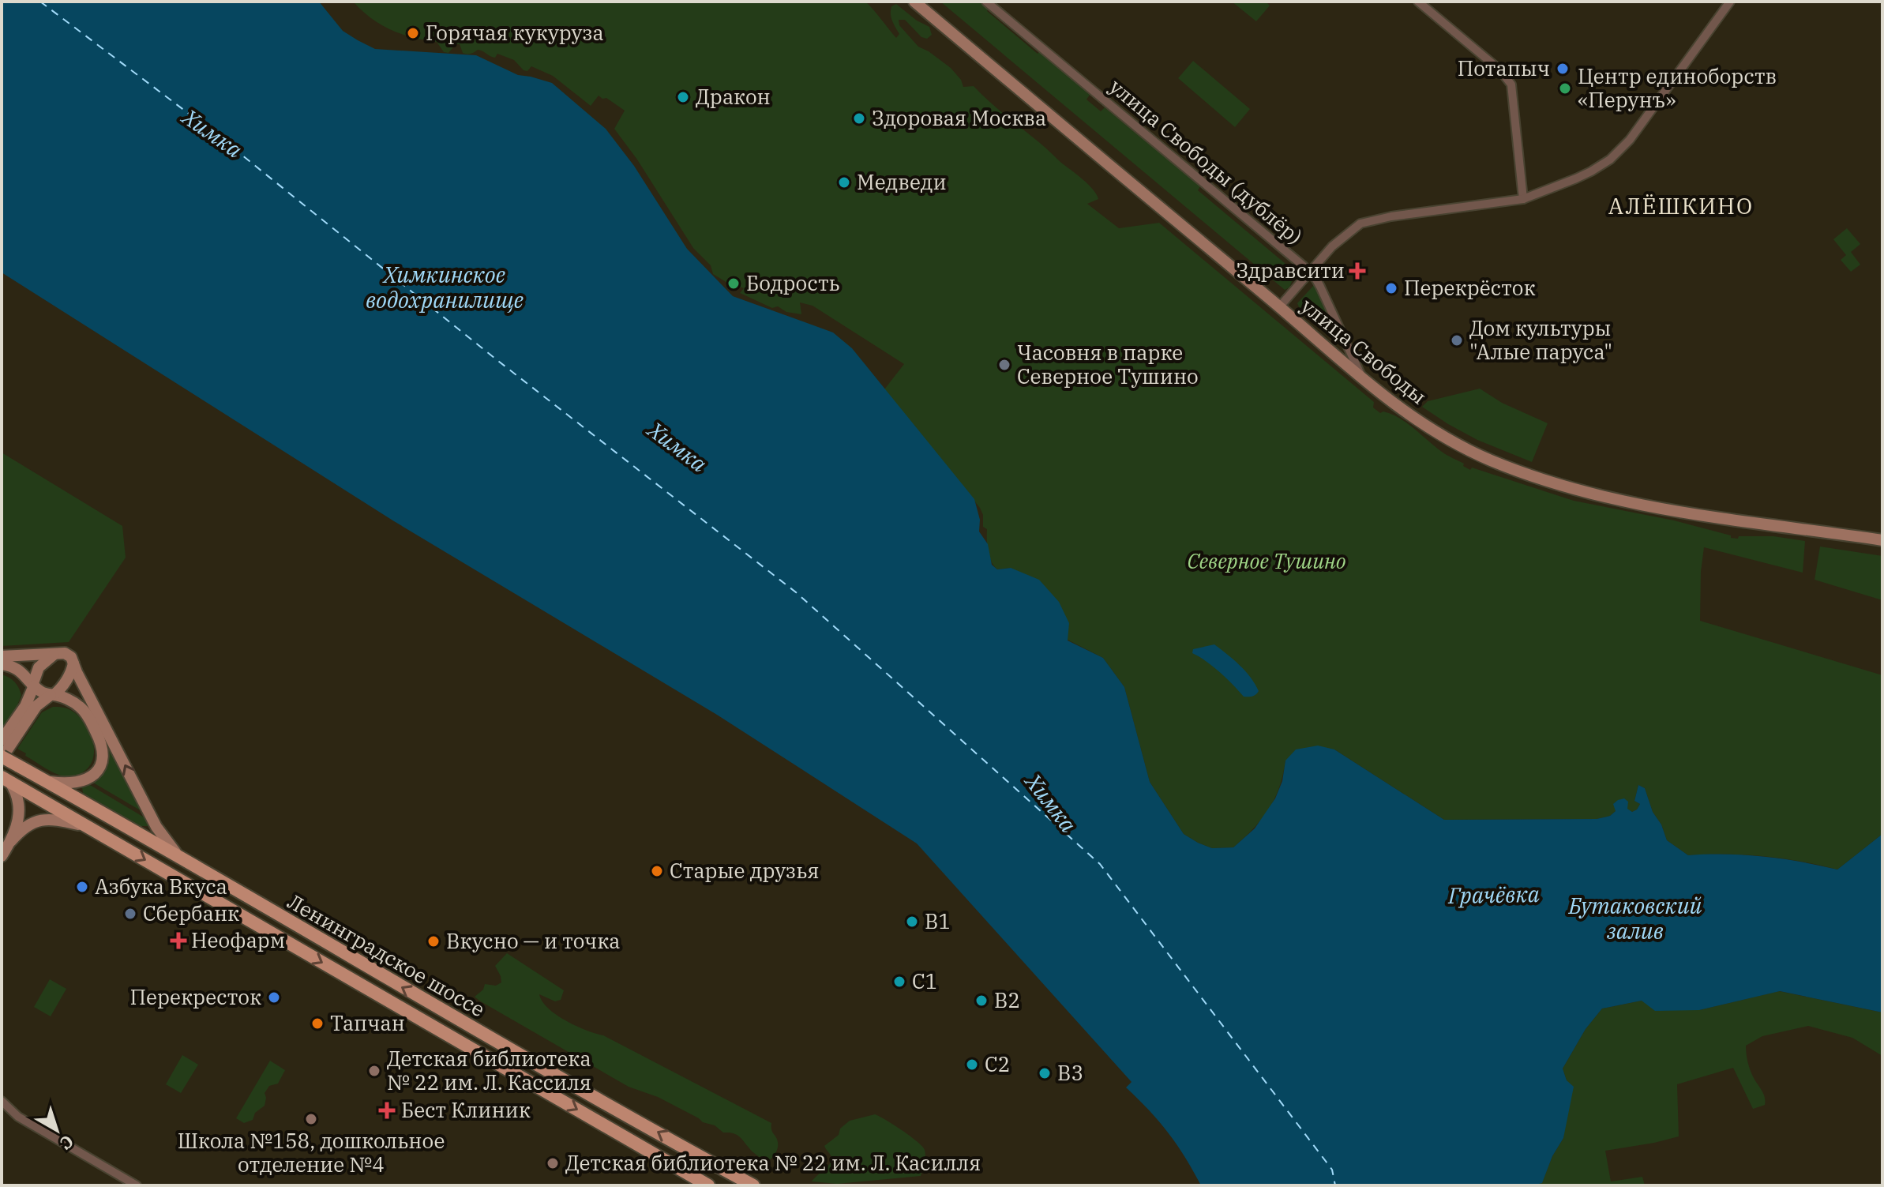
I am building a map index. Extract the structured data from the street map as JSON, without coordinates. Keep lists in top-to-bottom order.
{
  "streets": {
    "main road": ["улица Свободы", "Ленинградское шоссе"],
    "street": ["улица Свободы (дублёр)"]
  },
  "crossings": [
    ["улица Свободы (дублёр)", "улица Свободы"]
  ],
  "districts": ["АЛЁШКИНО"],
  "water": [
    "Химка",
    "Химкинское водохранилище",
    "Грачёвка",
    "Бутаковский залив"
  ],
  "parks": ["Северное Тушино"],
  "places": {
    "other": [
      "Горячая кукуруза",
      "Потапыч",
      "Центр единоборств «Перунъ»",
      "Дракон",
      "Здоровая Москва",
      "Медведи",
      "Бодрость",
      "Перекрёсток",
      "Дом культуры \"Алые паруса\"",
      "Часовня в парке Северное Тушино",
      "Старые друзья",
      "Азбука Вкуса",
      "Сбербанк",
      "B1",
      "Вкусно — и точка",
      "C1",
      "Перекресток",
      "B2",
      "Тапчан",
      "C2",
      "Детская библиотека № 22 им. Л. Кассиля",
      "B3",
      "Школа №158, дошкольное отделение №4",
      "Детская библиотека № 22 им. Л. Касилля"
    ],
    "health": ["Здравсити", "Неофарм", "Бест Клиник"]
  },
  "north": "bottom right"
}
